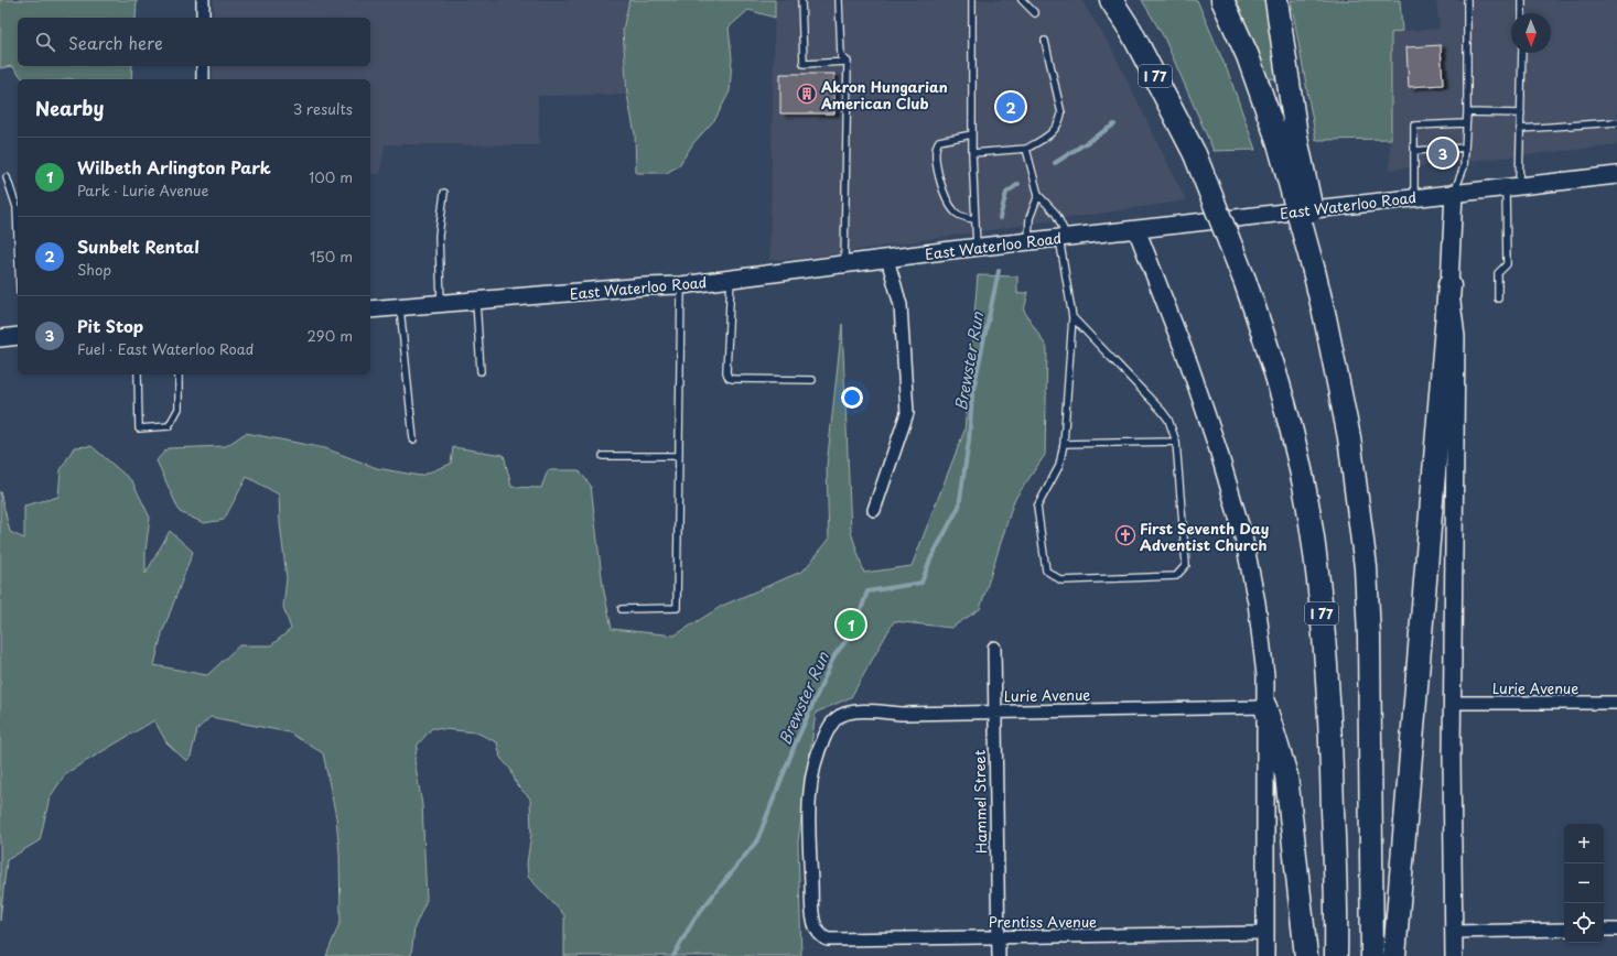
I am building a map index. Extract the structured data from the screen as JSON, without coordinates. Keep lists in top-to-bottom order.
{
  "streets": {
    "highway": ["I 77"],
    "main road": ["East Waterloo Road"],
    "street": ["Lurie Avenue", "Hammel Street", "Prentiss Avenue"]
  },
  "crossings": [
    ["Lurie Avenue", "Hammel Street"],
    ["Lurie Avenue", "Prentiss Avenue"],
    ["Hammel Street", "Prentiss Avenue"]
  ],
  "water": ["Brewster Run"],
  "places": {
    "building": ["Akron Hungarian American Club"],
    "church": ["First Seventh Day Adventist Church"]
  },
  "north": "bottom",
  "page": {
    "search": "Search here",
    "heading": ["Nearby", "3 results"],
    "pins": ["2", "3", "1"],
    "list": [
      {
        "mark": "1",
        "name": "Wilbeth Arlington Park",
        "note": "Park · Lurie Avenue",
        "value": "100 m"
      },
      {
        "mark": "2",
        "name": "Sunbelt Rental",
        "note": "Shop",
        "value": "150 m"
      },
      {
        "mark": "3",
        "name": "Pit Stop",
        "note": "Fuel · East Waterloo Road",
        "value": "290 m"
      }
    ],
    "map_buttons": ["+", "−"]
  }
}
